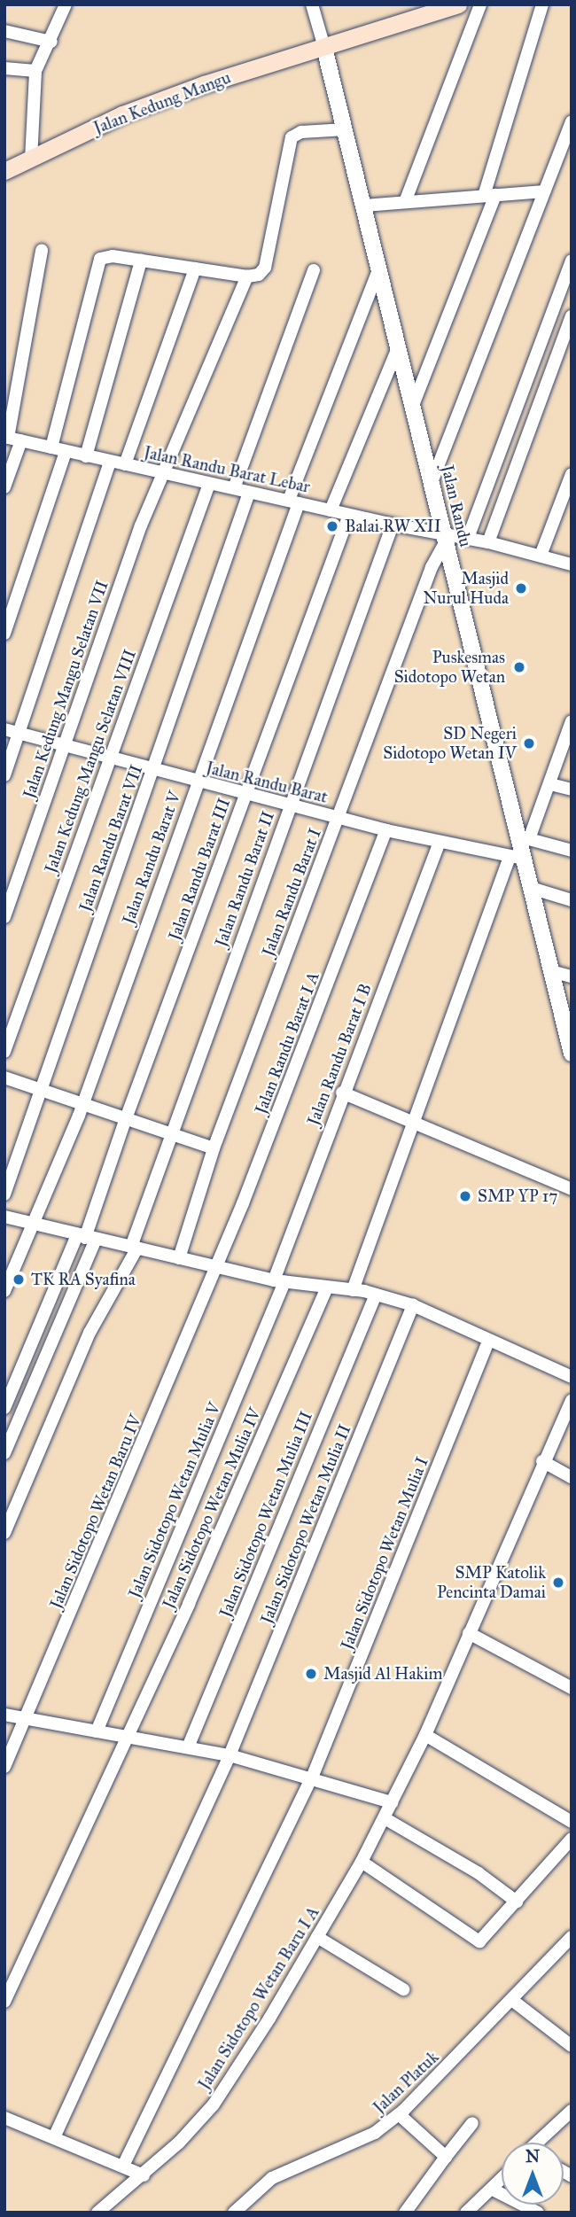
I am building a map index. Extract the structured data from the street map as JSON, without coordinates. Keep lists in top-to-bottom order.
{
  "streets": {
    "main road": ["Jalan Kedung Mangu"],
    "street": [
      "Jalan Randu Barat Lebar",
      "Jalan Randu",
      "Jalan Kedung Mangu Selatan VII",
      "Jalan Kedung Mangu Selatan VIII",
      "Jalan Randu Barat",
      "Jalan Randu Barat VII",
      "Jalan Randu Barat V",
      "Jalan Randu Barat III",
      "Jalan Randu Barat II",
      "Jalan Randu Barat I",
      "Jalan Randu Barat I A",
      "Jalan Randu Barat I B",
      "Jalan Sidotopo Wetan Mulia V",
      "Jalan Sidotopo Wetan Mulia IV",
      "Jalan Sidotopo Wetan Baru IV",
      "Jalan Sidotopo Wetan Mulia III",
      "Jalan Sidotopo Wetan Mulia II",
      "Jalan Sidotopo Wetan Mulia I",
      "Jalan Sidotopo Wetan Baru I A",
      "Jalan Platuk"
    ]
  },
  "crossings": [
    ["Jalan Kedung Mangu", "Jalan Randu"],
    ["Jalan Randu Barat Lebar", "Jalan Randu"],
    ["Jalan Randu Barat Lebar", "Jalan Kedung Mangu Selatan VII"],
    ["Jalan Randu Barat Lebar", "Jalan Kedung Mangu Selatan VIII"],
    ["Jalan Randu Barat Lebar", "Jalan Randu Barat VII"],
    ["Jalan Randu Barat Lebar", "Jalan Randu Barat V"],
    ["Jalan Randu Barat Lebar", "Jalan Randu Barat III"],
    ["Jalan Randu Barat Lebar", "Jalan Randu Barat II"],
    ["Jalan Randu Barat Lebar", "Jalan Randu Barat I"],
    ["Jalan Randu", "Jalan Randu Barat"],
    ["Jalan Randu", "Jalan Randu Barat V"],
    ["Jalan Randu", "Jalan Randu Barat I"],
    ["Jalan Kedung Mangu Selatan VII", "Jalan Randu Barat"],
    ["Jalan Kedung Mangu Selatan VIII", "Jalan Randu Barat"],
    ["Jalan Randu Barat", "Jalan Randu Barat VII"],
    ["Jalan Randu Barat", "Jalan Randu Barat V"],
    ["Jalan Randu Barat", "Jalan Randu Barat III"],
    ["Jalan Randu Barat", "Jalan Randu Barat II"],
    ["Jalan Randu Barat", "Jalan Randu Barat I"],
    ["Jalan Randu Barat", "Jalan Randu Barat I A"],
    ["Jalan Randu Barat", "Jalan Randu Barat I B"],
    ["Jalan Randu Barat I A", "Jalan Sidotopo Wetan Baru IV"],
    ["Jalan Randu Barat I B", "Jalan Sidotopo Wetan Mulia V"]
  ],
  "places": [
    "Balai RW XII",
    "Masjid Nurul Huda",
    "Puskesmas Sidotopo Wetan",
    "SD Negeri Sidotopo Wetan IV",
    "SMP YP 17",
    "TK RA Syafina",
    "SMP Katolik Pencinta Damai",
    "Masjid Al Hakim"
  ],
  "north": "top"
}
